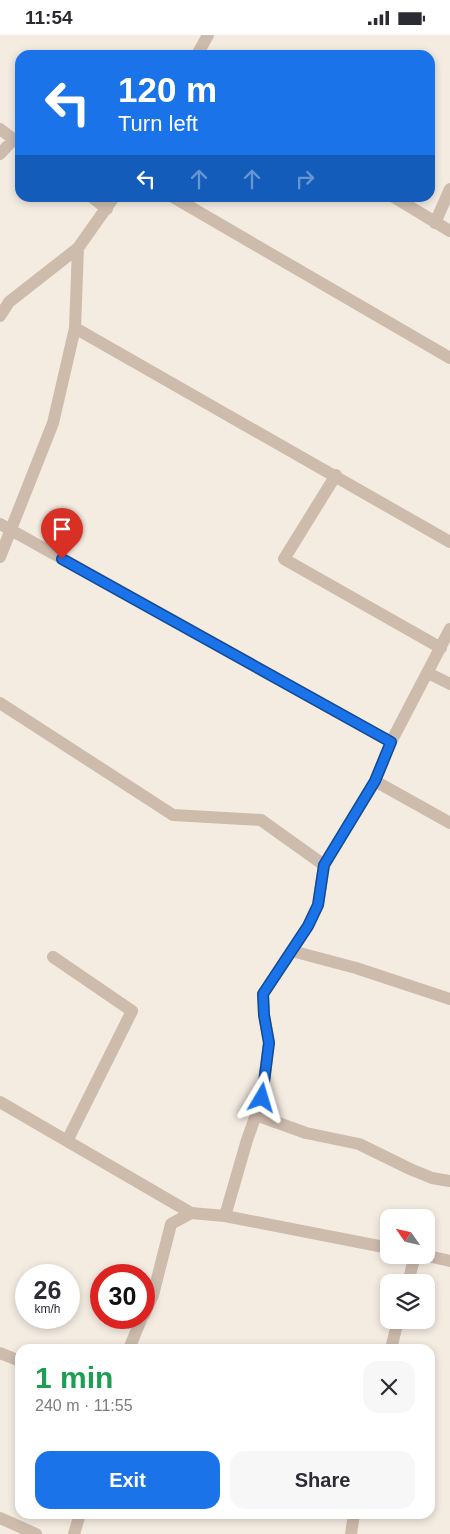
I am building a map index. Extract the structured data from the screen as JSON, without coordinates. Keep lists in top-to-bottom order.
{
  "north": "top left",
  "page": {
    "status": "11:54",
    "turn": ["120 m", "Turn left"],
    "speed": "26 km/h",
    "limit": "30",
    "heading": ["1 min", "240 m · 11:55"],
    "buttons": ["Exit", "Share"]
  }
}
